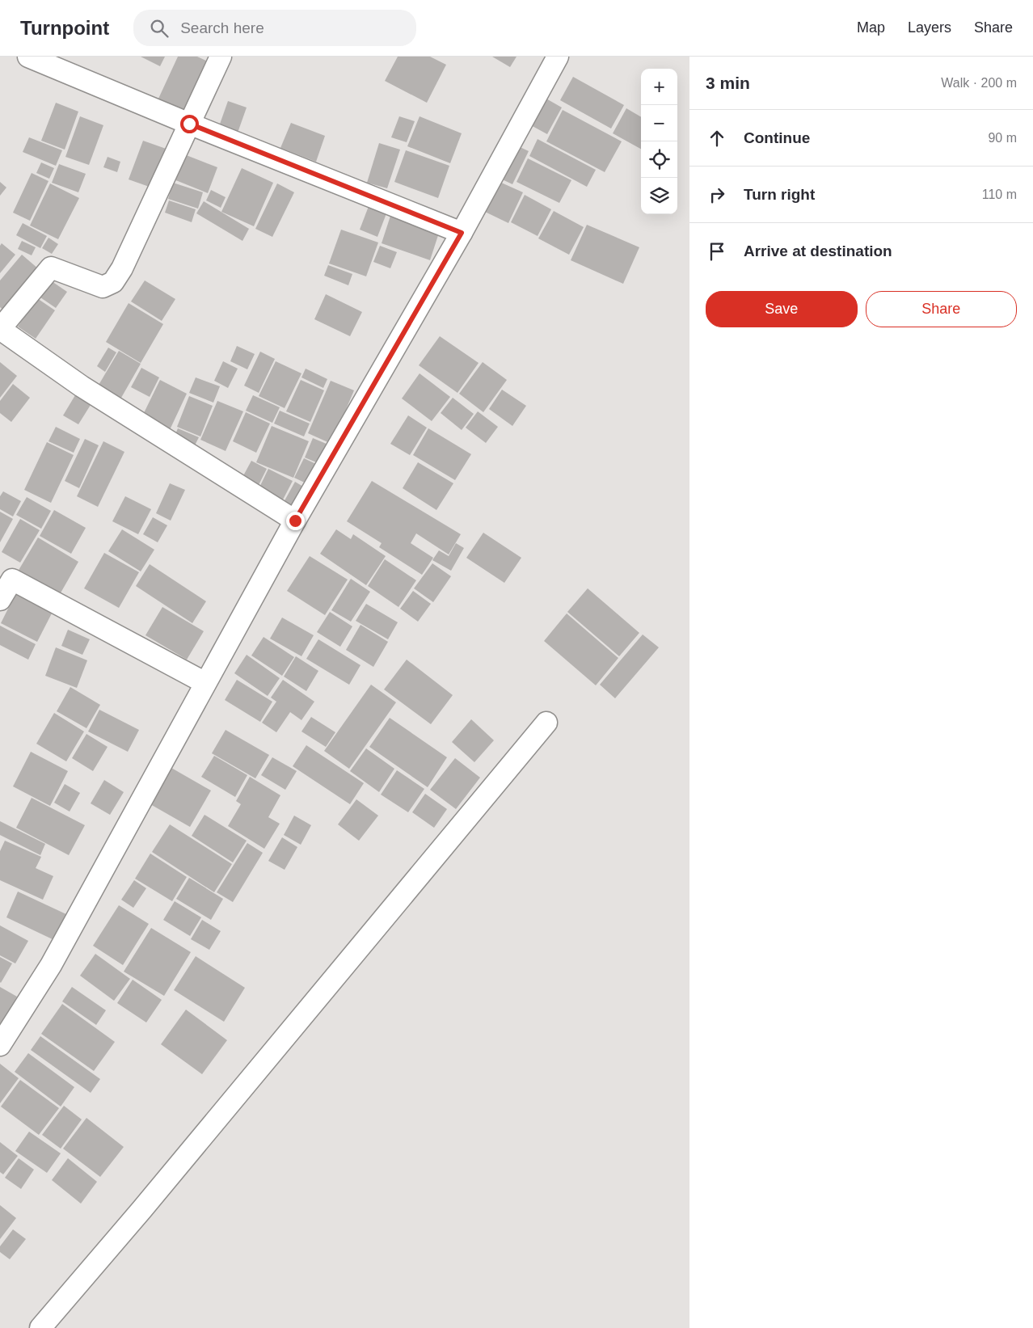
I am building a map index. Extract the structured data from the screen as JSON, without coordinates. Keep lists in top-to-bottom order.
{
  "page": {
    "header": "Turnpoint",
    "search": "Search here",
    "nav": ["Map", "Layers", "Share"],
    "heading": ["3 min", "Walk · 200 m"],
    "map_buttons": ["+", "−"],
    "list": [
      ["Continue", "90 m"],
      ["Turn right", "110 m"],
      "Arrive at destination"
    ],
    "buttons": ["Save", "Share"]
  }
}
